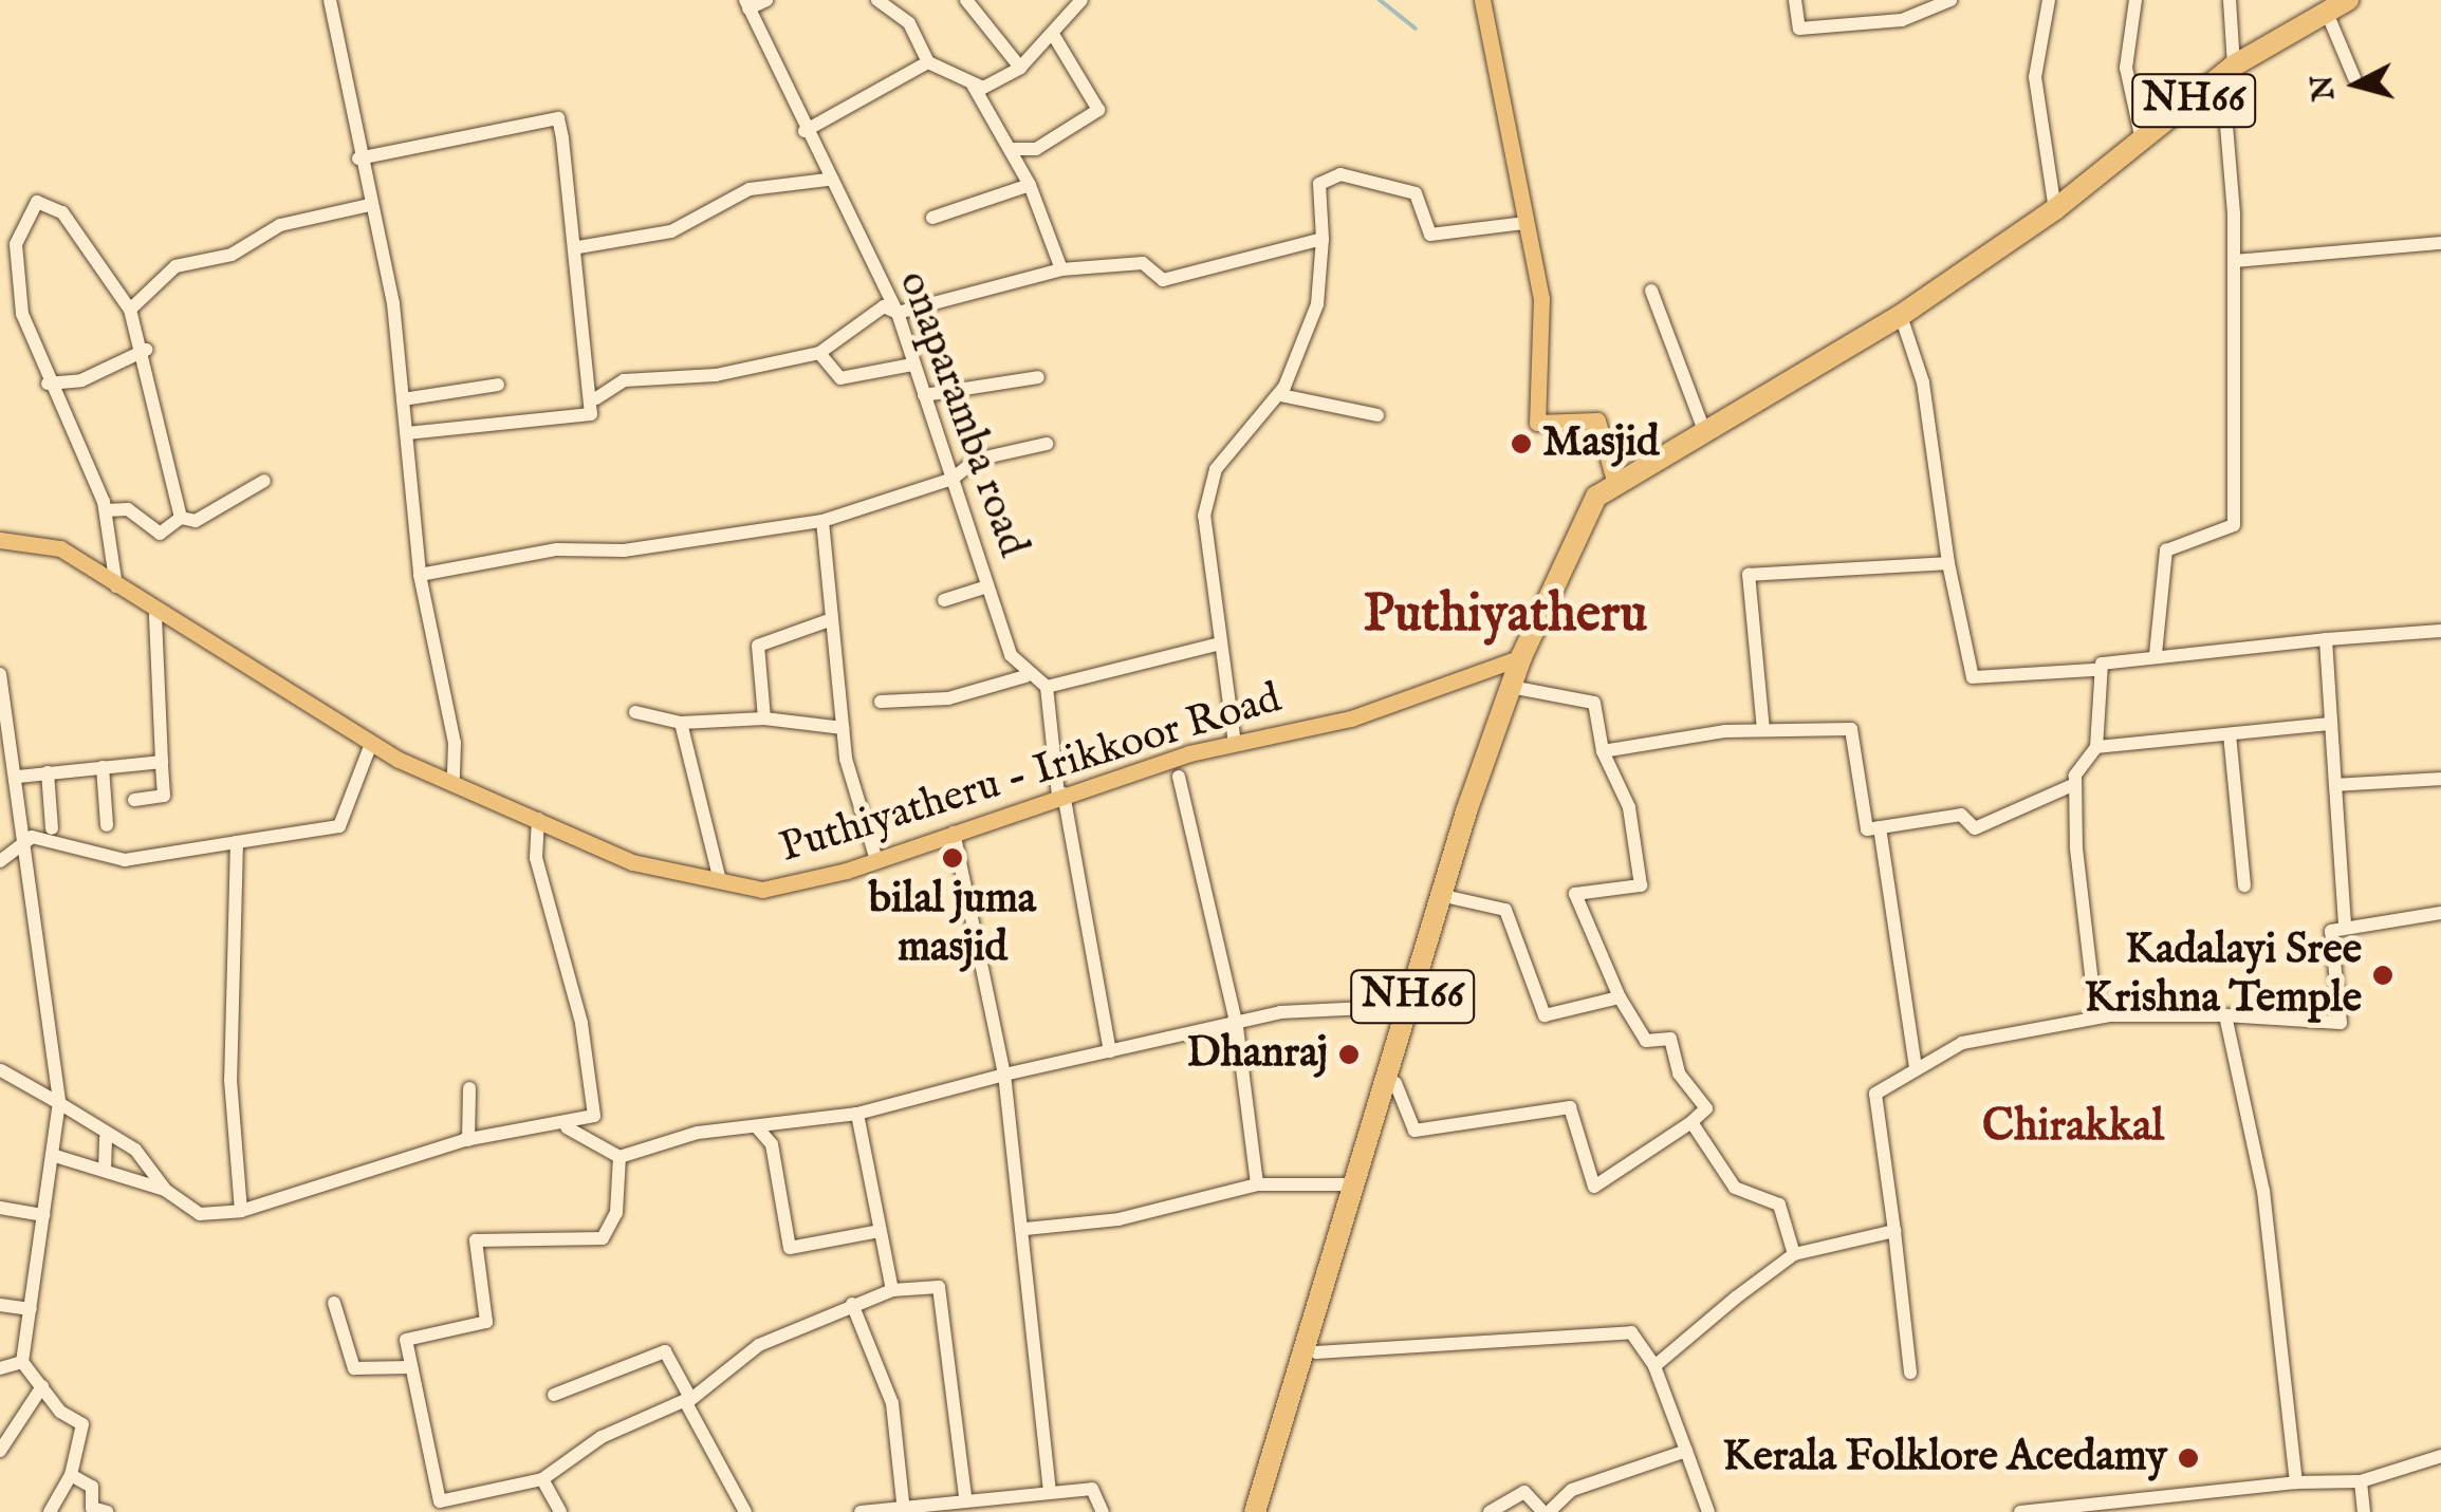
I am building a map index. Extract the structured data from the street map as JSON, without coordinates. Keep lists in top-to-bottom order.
{
  "streets": {
    "highway": ["NH66"],
    "main road": ["Puthiyatheru - Irikkoor Road"],
    "street": ["onaparamba road"]
  },
  "crossings": [
    ["NH66", "Puthiyatheru - Irikkoor Road"]
  ],
  "districts": ["Puthiyatheru", "Chirakkal"],
  "places": [
    "Masjid",
    "bilal juma masjid",
    "Kadalayi Sree Krishna Temple",
    "Dhanraj",
    "Kerala Folklore Acedamy"
  ],
  "north": "left"
}
